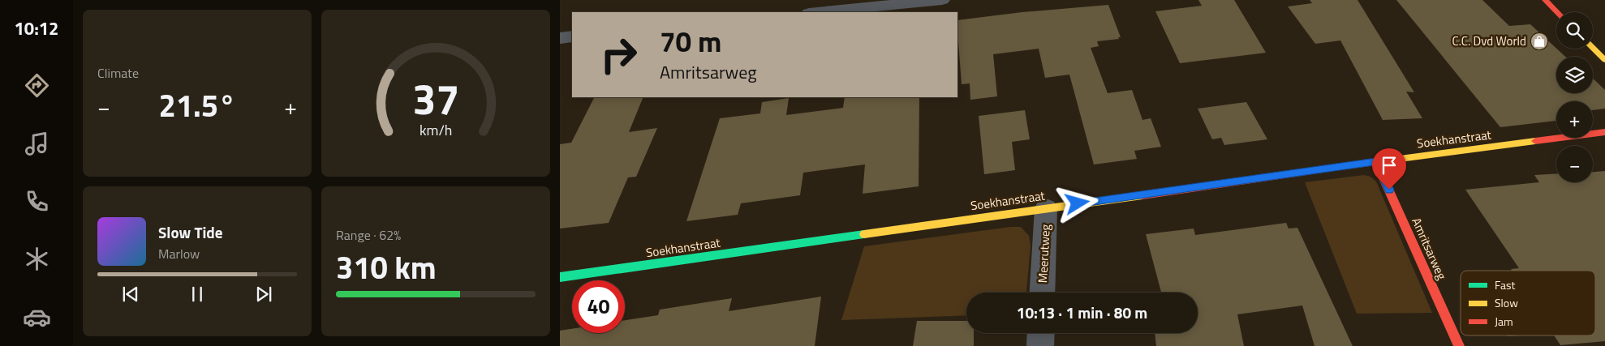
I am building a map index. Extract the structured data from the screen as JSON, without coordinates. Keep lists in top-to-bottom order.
{
  "streets": {
    "street": ["Soekhanstraat", "Amritsarweg", "Meerutweg"]
  },
  "crossings": [
    ["Soekhanstraat", "Amritsarweg"],
    ["Soekhanstraat", "Meerutweg"]
  ],
  "places": {
    "shop": ["C.C. Dvd World"]
  },
  "legend": ["Fast", "Slow", "Jam"],
  "page": {
    "tabs": "10:12",
    "tile": [
      "Climate",
      ["Range · 62%", "310 km"]
    ],
    "map_buttons": ["+", "−"],
    "turn": ["70 m", "Amritsarweg"],
    "heat": ["−", "21.5°", "+"],
    "song": ["Slow Tide", "Marlow"],
    "limit": "40",
    "trip": "10:13 · 1 min · 80 m",
    "gauge": ["37", "km/h"]
  }
}
